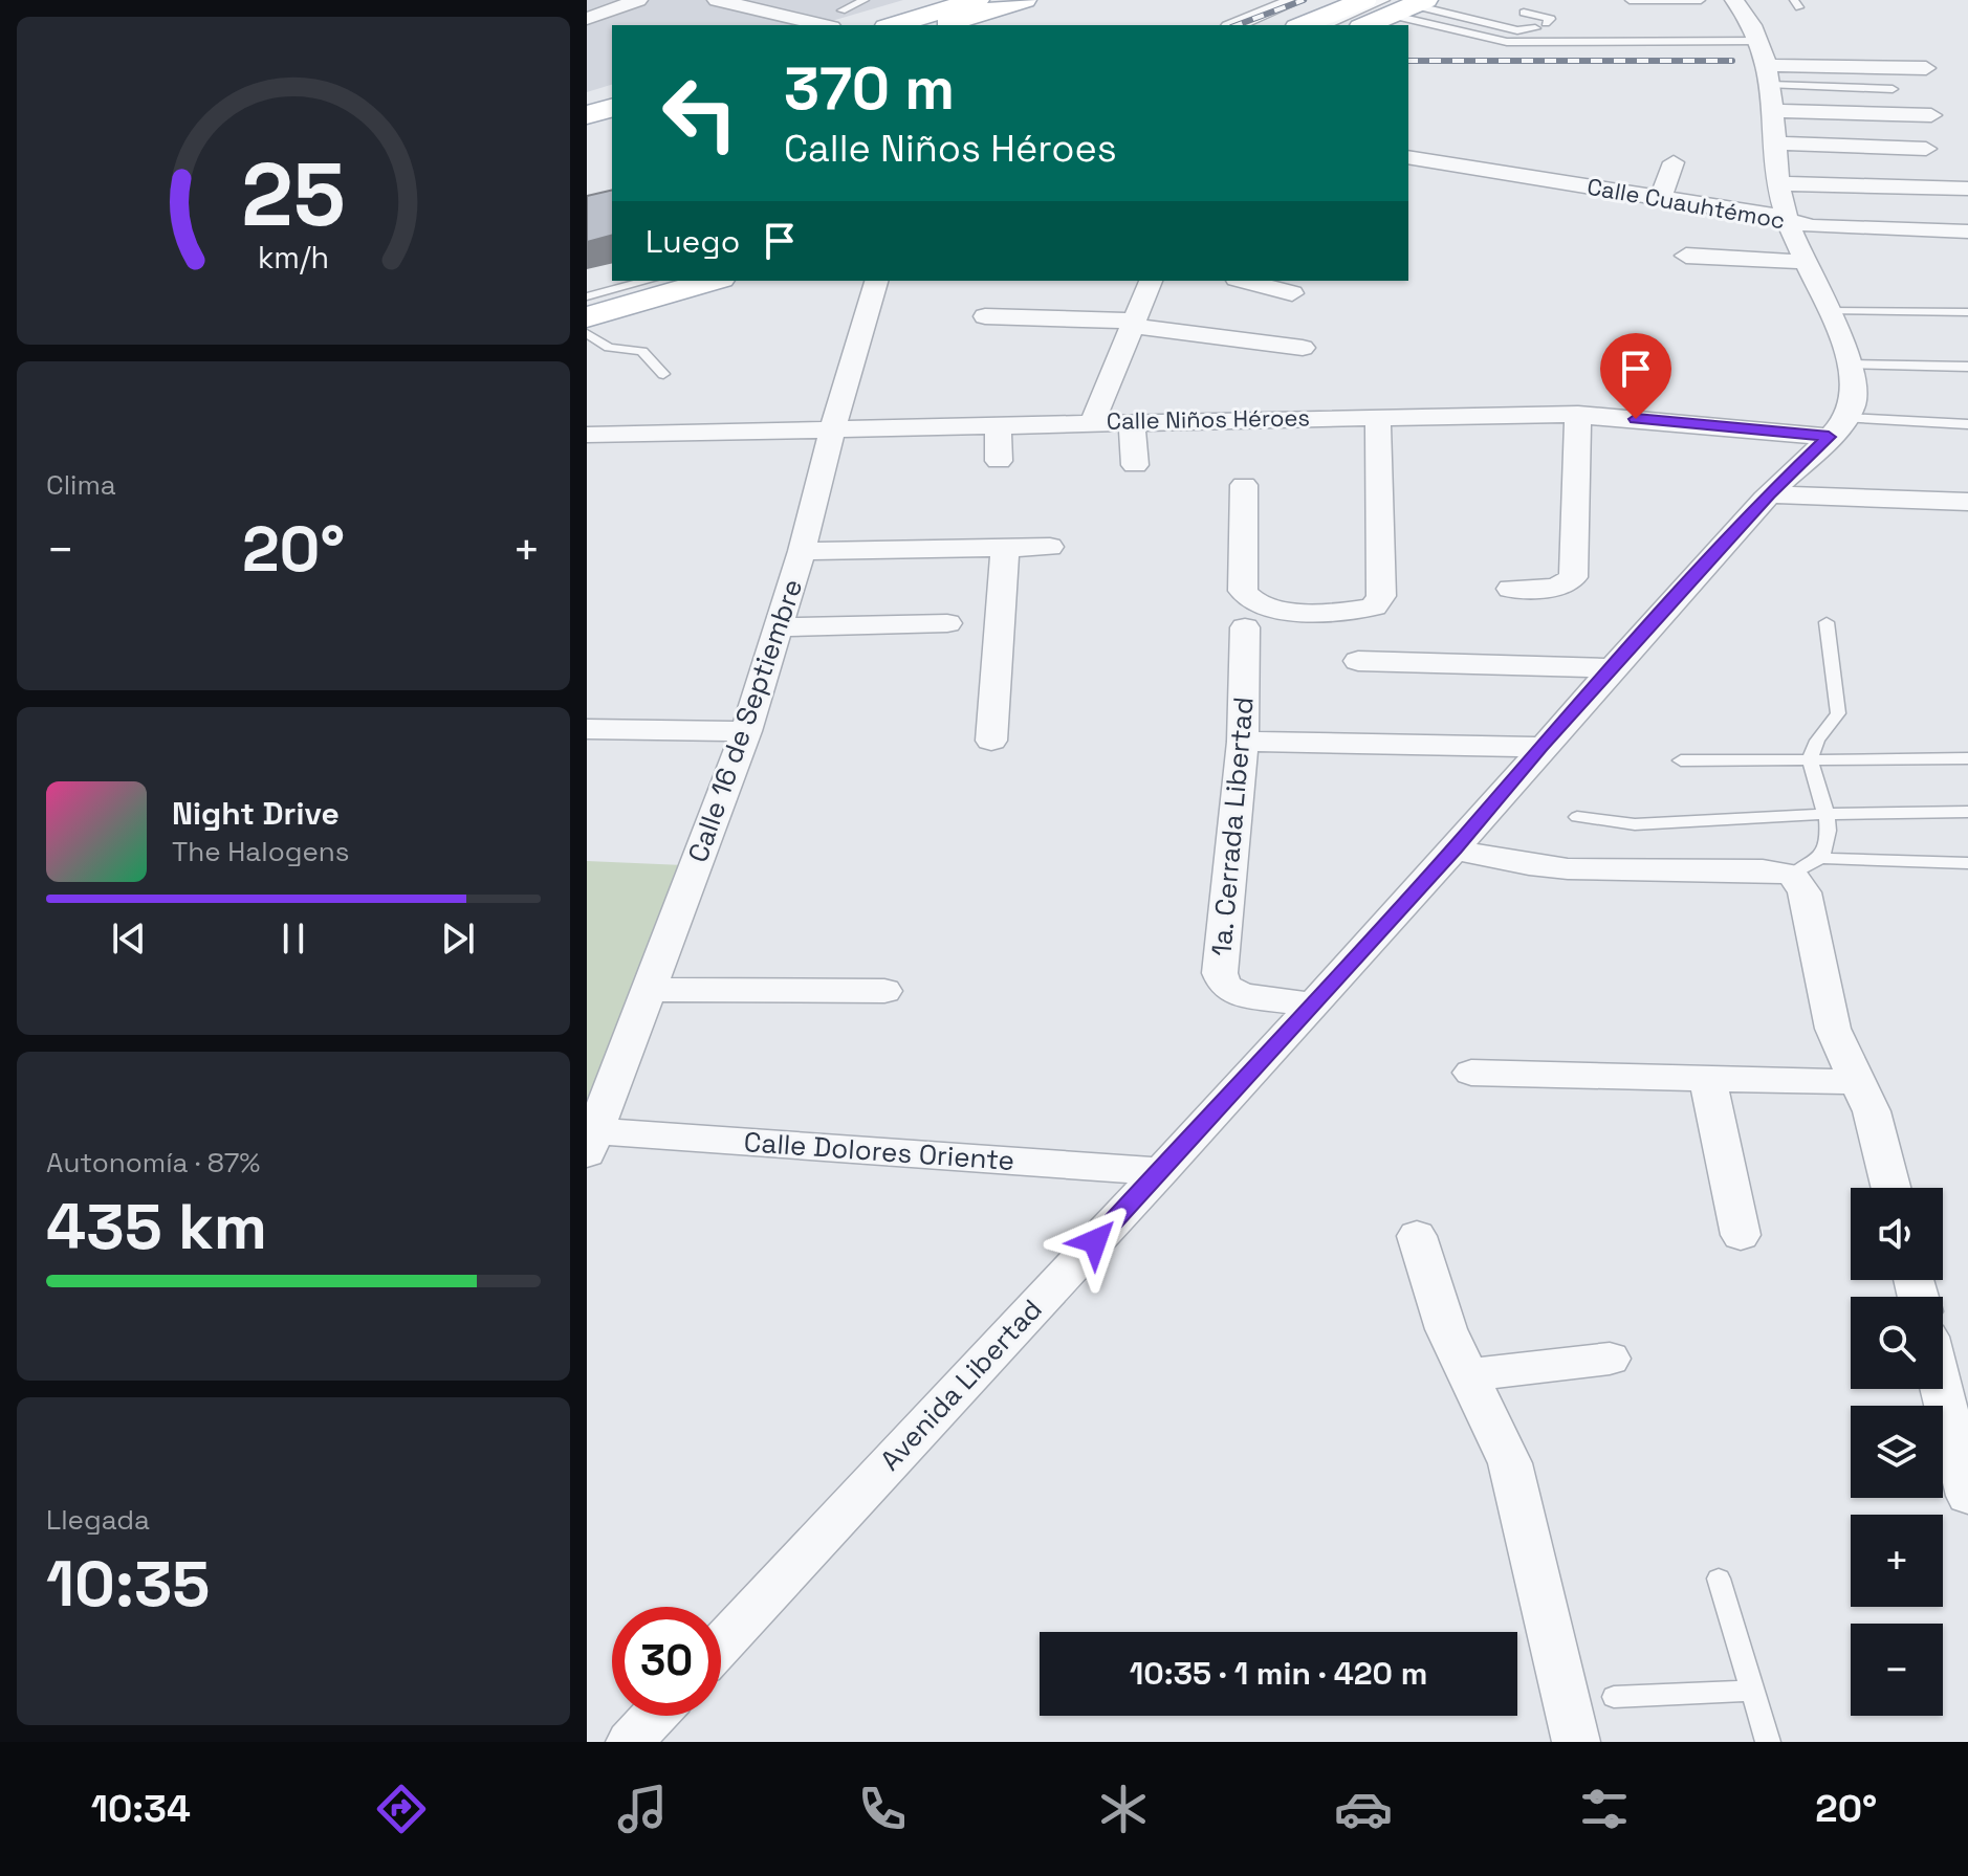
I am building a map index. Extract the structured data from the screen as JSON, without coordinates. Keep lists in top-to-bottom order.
{
  "streets": {
    "street": [
      "Calle Cuauhtémoc",
      "Calle Niños Héroes",
      "Calle 16 de Septiembre",
      "1a. Cerrada Libertad",
      "Calle Dolores Oriente",
      "Avenida Libertad"
    ]
  },
  "crossings": [
    ["Calle Niños Héroes", "Calle 16 de Septiembre"],
    ["Calle Niños Héroes", "Avenida Libertad"],
    ["Calle 16 de Septiembre", "Calle Dolores Oriente"],
    ["1a. Cerrada Libertad", "Avenida Libertad"],
    ["Calle Dolores Oriente", "Avenida Libertad"]
  ],
  "page": {
    "turn": ["370 m", "Calle Niños Héroes"],
    "then": "Luego",
    "tile": [
      "Clima",
      ["Autonomía · 87%", "435 km"],
      ["Llegada", "10:35"]
    ],
    "heat": ["−", "20°", "+"],
    "song": ["Night Drive", "The Halogens"],
    "map_buttons": ["+", "−"],
    "limit": "30",
    "trip": "10:35 · 1 min · 420 m",
    "tabs": ["10:34", "20°"],
    "gauge": ["25", "km/h"]
  }
}
